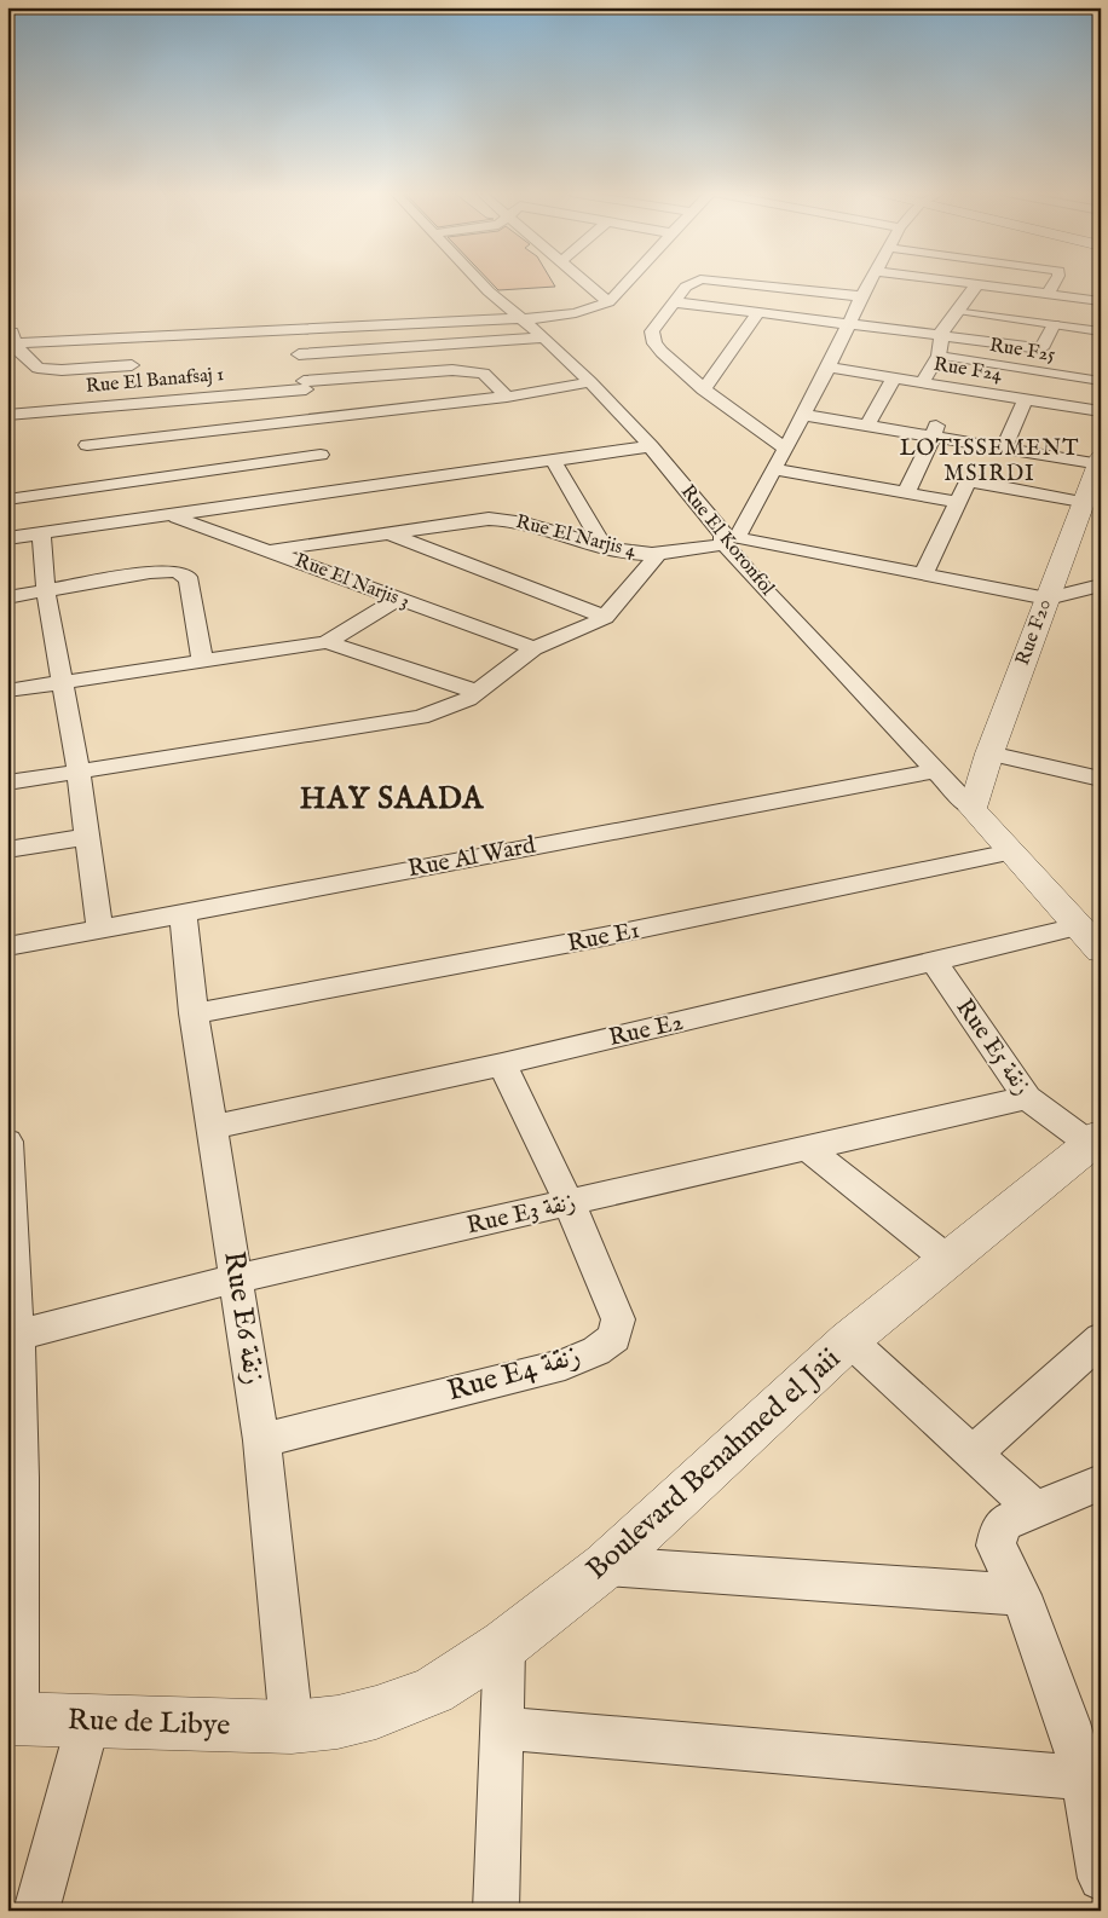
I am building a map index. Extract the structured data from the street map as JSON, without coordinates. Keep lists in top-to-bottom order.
{
  "streets": {
    "street": [
      "Rue F25",
      "Rue F24",
      "Rue El Banafsaj 1",
      "Rue El Narjis 4",
      "Rue El Koronfol",
      "Rue El Narjis 3",
      "Rue F20",
      "Rue Al Ward",
      "Rue E1",
      "Rue E2",
      "Rue E5 زنقة",
      "Rue E3 زنقة",
      "Rue E6 زنقة",
      "Rue E4 زنقة",
      "Boulevard Benahmed el Jaii",
      "Rue de Libye"
    ]
  },
  "crossings": [
    ["Rue El Narjis 4", "Rue El Narjis 3"],
    ["Rue El Koronfol", "Rue F20"],
    ["Rue El Koronfol", "Rue Al Ward"],
    ["Rue El Koronfol", "Rue E1"],
    ["Rue El Koronfol", "Rue E2"],
    ["Rue Al Ward", "Rue E6 زنقة"],
    ["Rue E1", "Rue E6 زنقة"],
    ["Rue E2", "Rue E5 زنقة"],
    ["Rue E2", "Rue E6 زنقة"],
    ["Rue E2", "Rue E4 زنقة"],
    ["Rue E5 زنقة", "Rue E3 زنقة"],
    ["Rue E5 زنقة", "Boulevard Benahmed el Jaii"],
    ["Rue E3 زنقة", "Rue E6 زنقة"],
    ["Rue E3 زنقة", "Rue E4 زنقة"],
    ["Rue E6 زنقة", "Rue E4 زنقة"],
    ["Rue E6 زنقة", "Boulevard Benahmed el Jaii"],
    ["Rue E6 زنقة", "Rue de Libye"],
    ["Boulevard Benahmed el Jaii", "Rue de Libye"]
  ],
  "districts": ["LOTISSEMENT MSIRDI", "HAY SAADA"]
}
